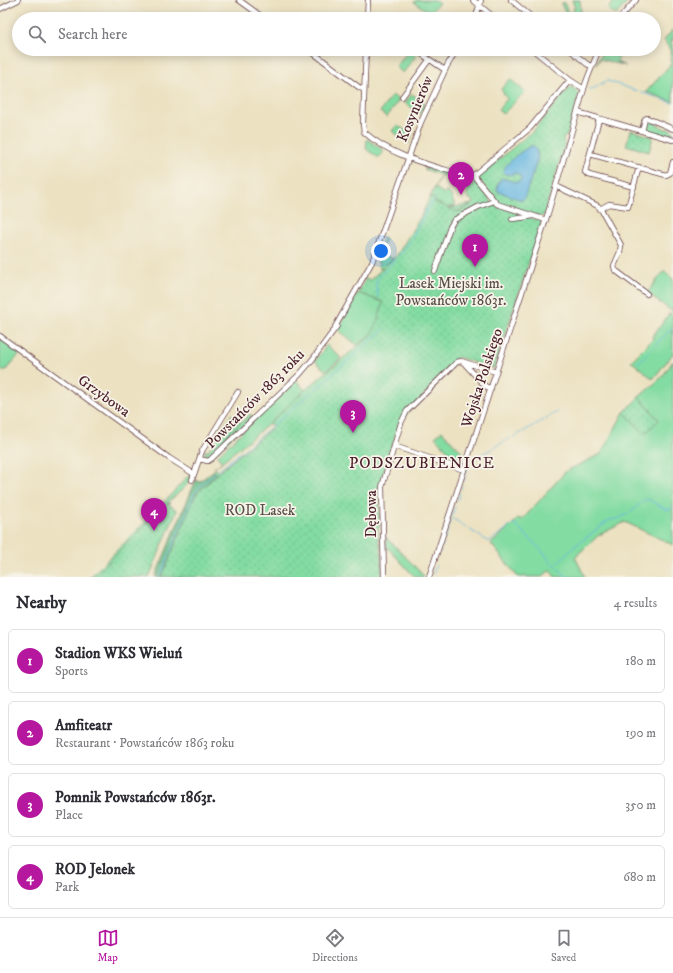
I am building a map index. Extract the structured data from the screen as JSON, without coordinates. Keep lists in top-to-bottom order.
{
  "streets": {
    "street": [
      "Kosynierów",
      "Wojska Polskiego",
      "Grzybowa",
      "Powstańców 1863 roku",
      "Dębowa"
    ]
  },
  "crossings": [
    ["Kosynierów", "Powstańców 1863 roku"],
    ["Grzybowa", "Powstańców 1863 roku"]
  ],
  "districts": ["PODSZUBIENICE"],
  "parks": ["Lasek Miejski im. Powstańców 1863r.", "ROD Lasek"],
  "page": {
    "search": "Search here",
    "pins": [
      "2",
      "1",
      "3",
      "4"
    ],
    "heading": ["Nearby", "4 results"],
    "list": [
      {
        "mark": "1",
        "name": "Stadion WKS Wieluń",
        "note": "Sports",
        "value": "180 m"
      },
      {
        "mark": "2",
        "name": "Amfiteatr",
        "note": "Restaurant · Powstańców 1863 roku",
        "value": "190 m"
      },
      {
        "mark": "3",
        "name": "Pomnik Powstańców 1863r.",
        "note": "Place",
        "value": "350 m"
      },
      {
        "mark": "4",
        "name": "ROD Jelonek",
        "note": "Park",
        "value": "680 m"
      }
    ],
    "nav": ["Map", "Directions", "Saved"]
  }
}
